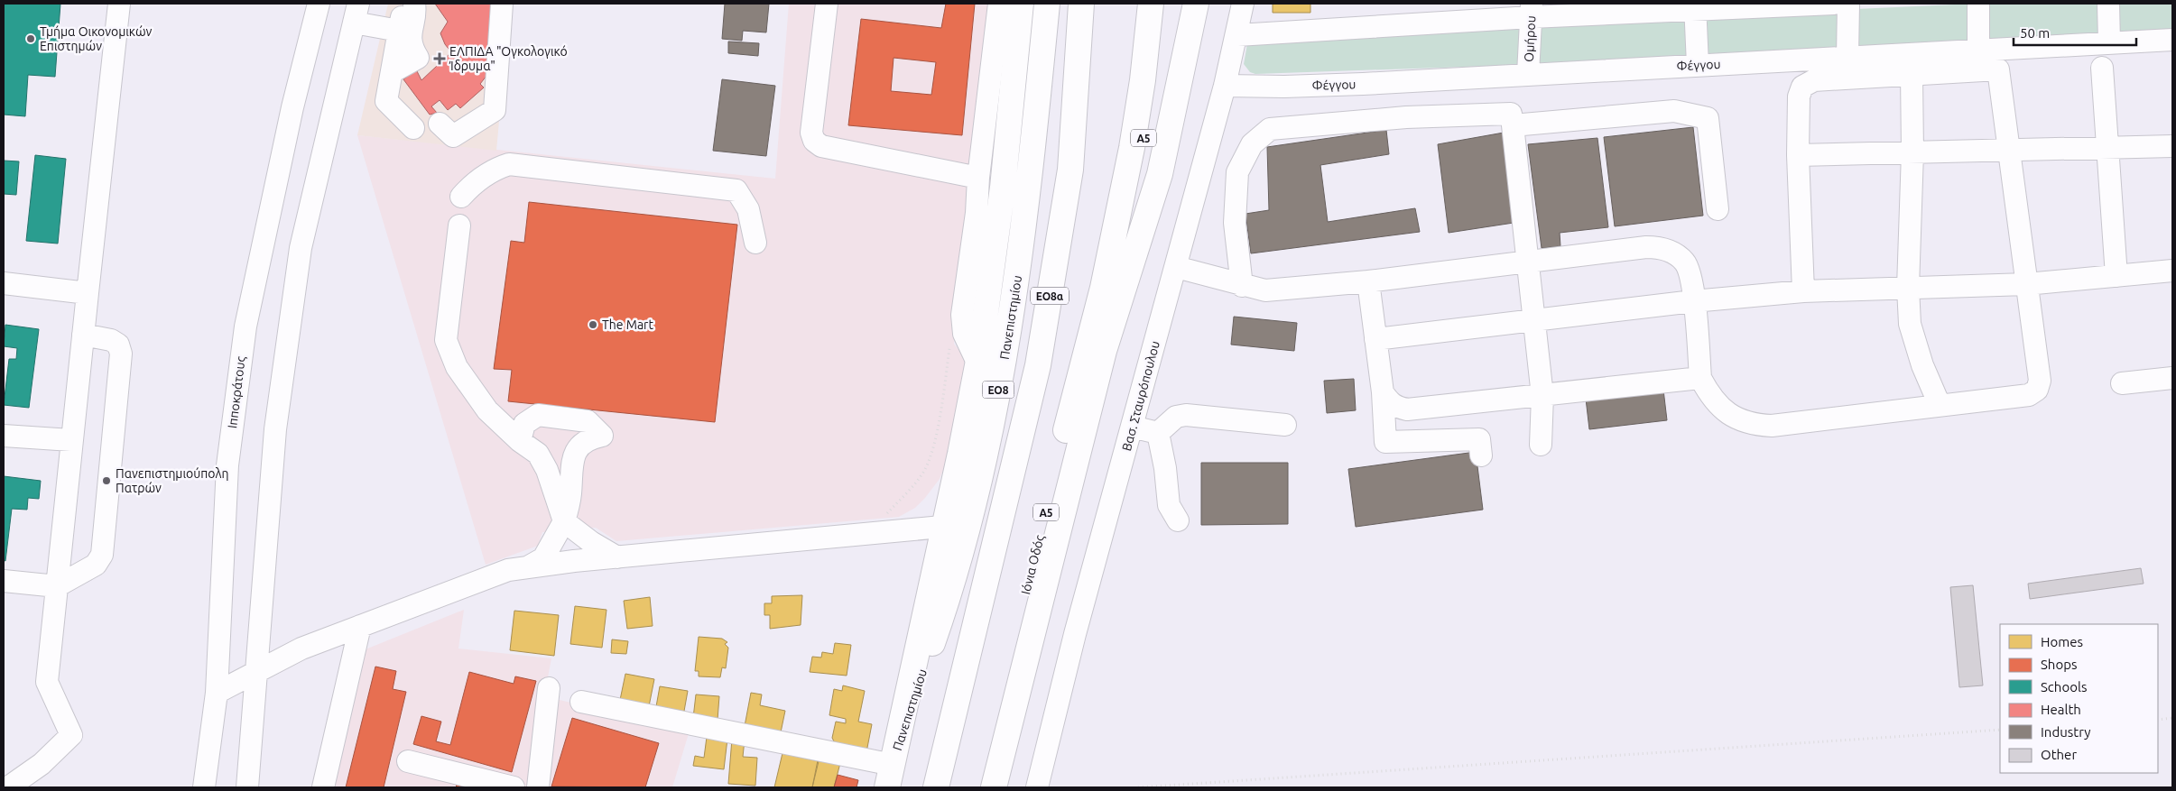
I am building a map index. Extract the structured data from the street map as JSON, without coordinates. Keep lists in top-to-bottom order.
{
  "streets": {
    "main road": [
      "Α5",
      "ΕΟ8α",
      "Πανεπιστημίου",
      "ΕΟ8",
      "Ιόνια Οδός"
    ],
    "street": [
      "Ομήρου",
      "Φέγγου",
      "Ιπποκράτους",
      "Βασ. Σταυρόπουλου"
    ]
  },
  "crossings": [
    ["Ομήρου", "Φέγγου"],
    ["Φέγγου", "Βασ. Σταυρόπουλου"],
    ["Α5", "Ιόνια Οδός"]
  ],
  "places": {
    "other": ["Τμήμα Οικονομικών Επιστημών", "The Mart", "Πανεπιστημιούπολη Πατρών"],
    "health": ["ΕΛΠΙΔΑ \"Ογκολογικό Ίδρυμα\""]
  },
  "legend": [
    "Homes",
    "Shops",
    "Schools",
    "Health",
    "Industry",
    "Other"
  ],
  "scale_bar": "50 m"
}
